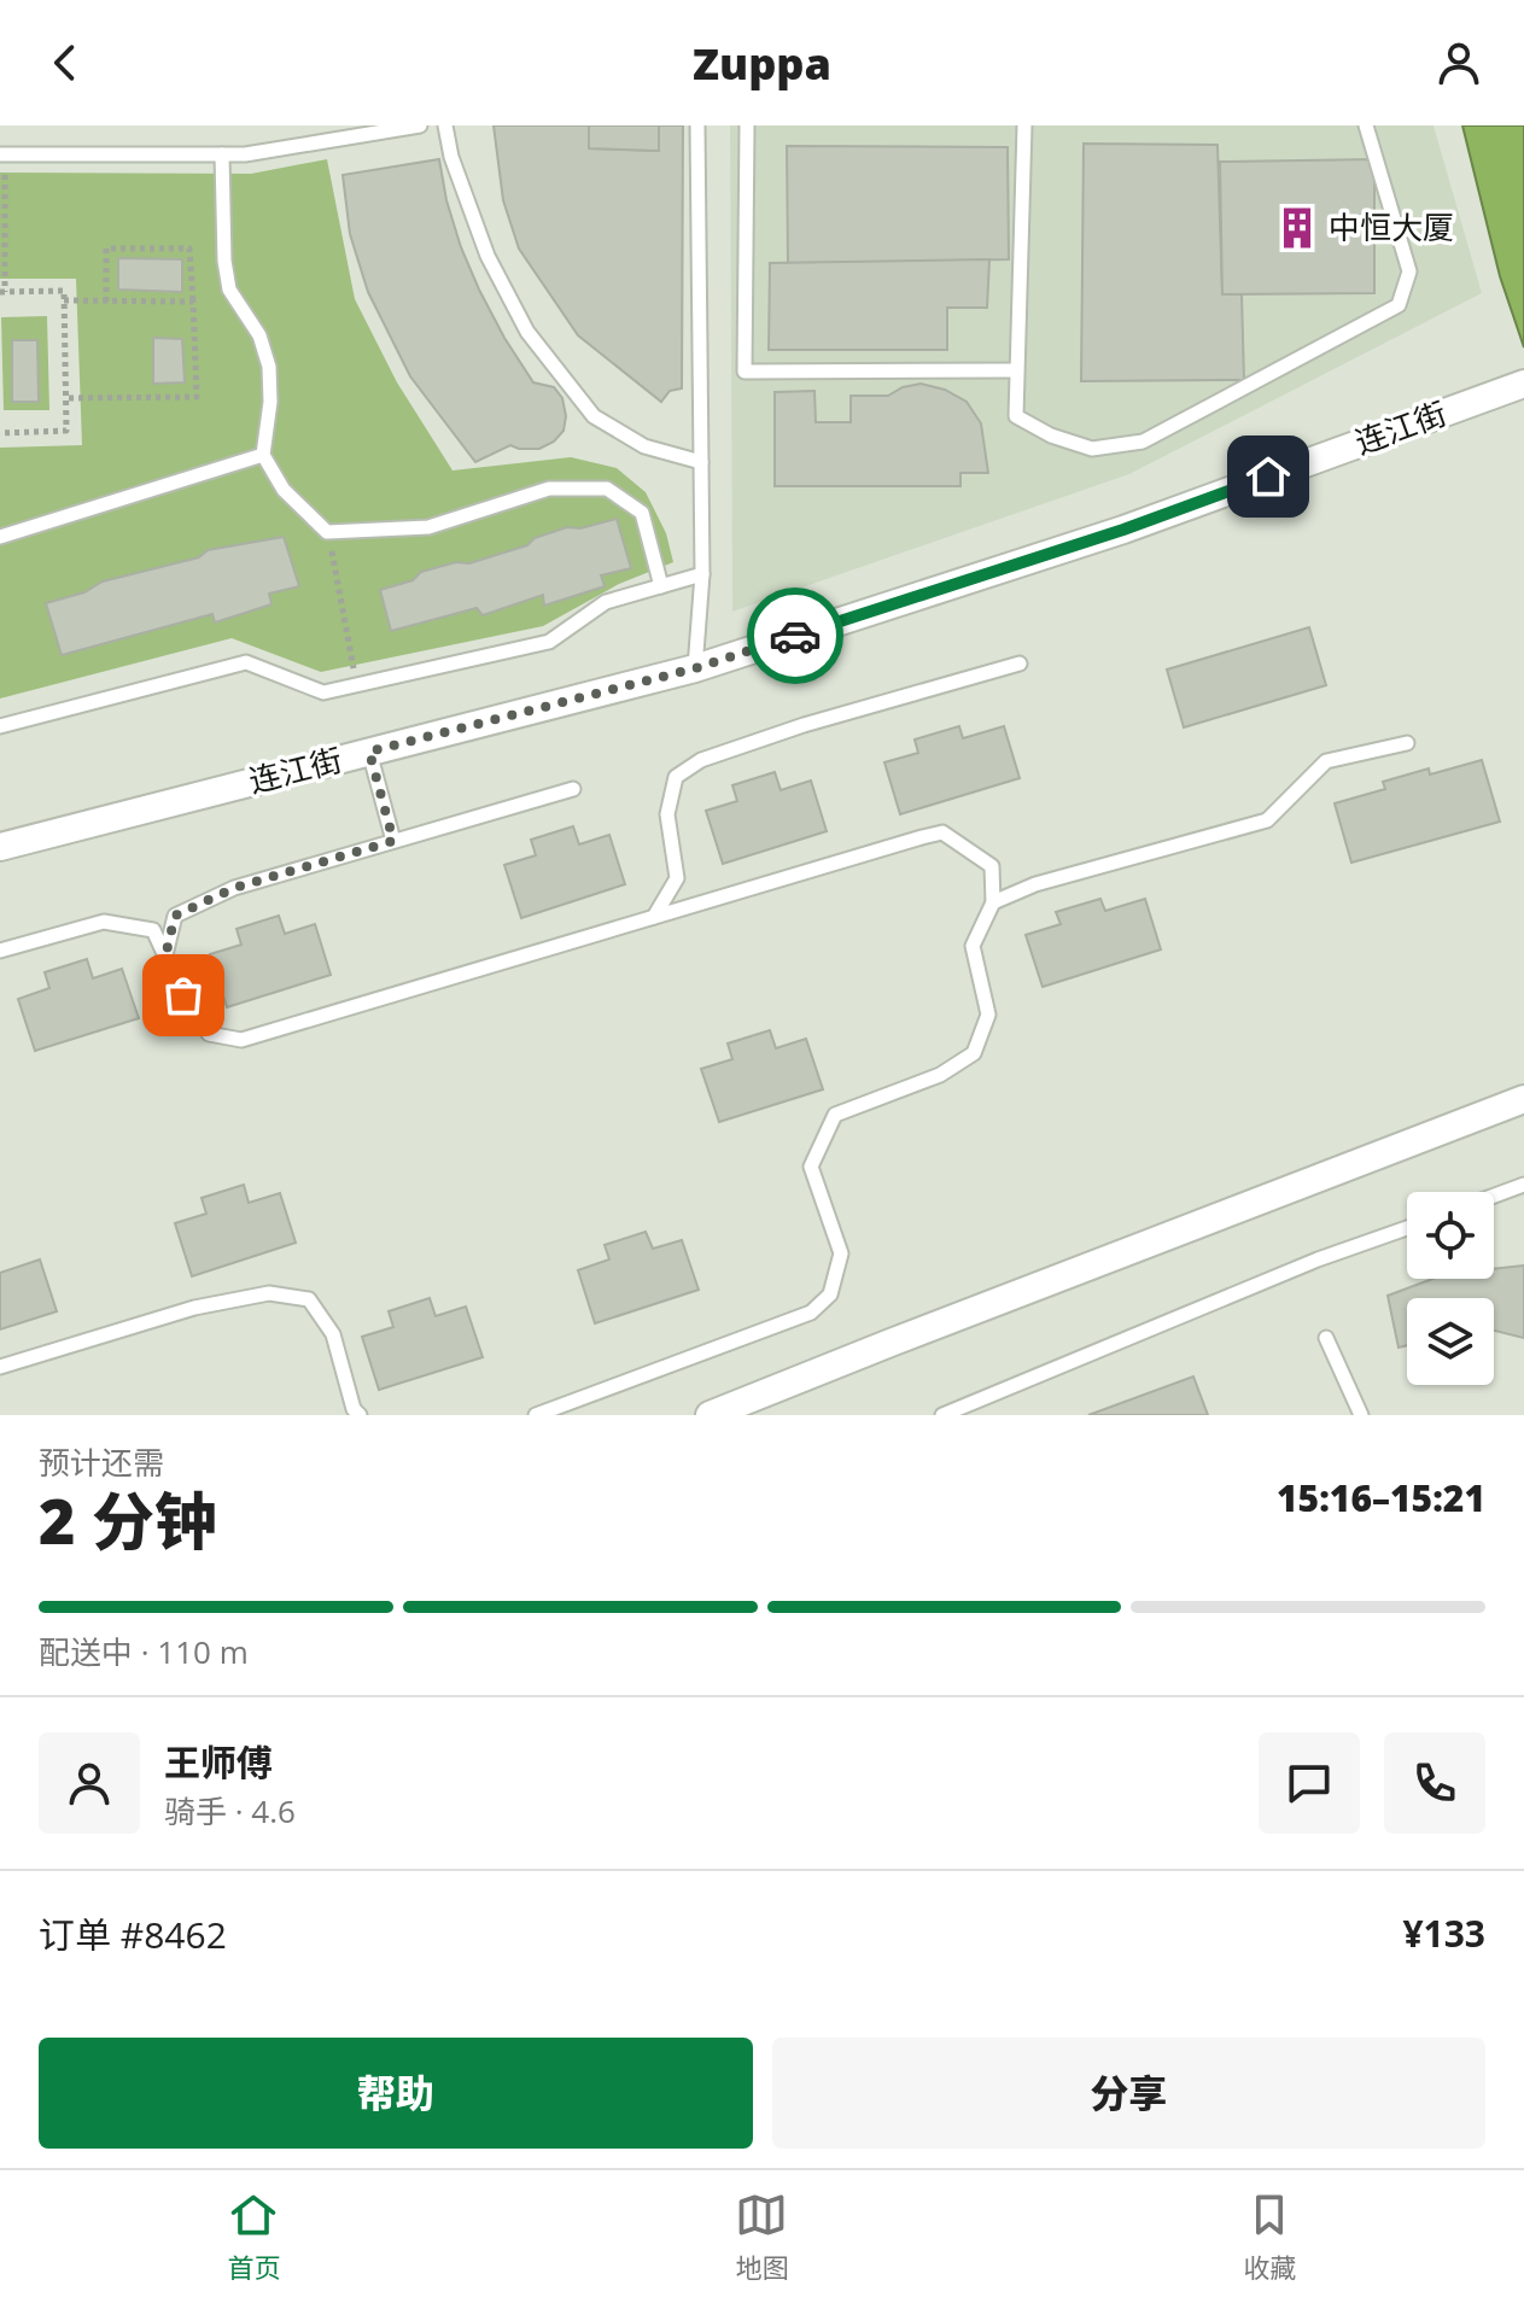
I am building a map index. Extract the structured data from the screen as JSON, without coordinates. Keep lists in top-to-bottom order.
{
  "streets": {
    "street": ["连江街"]
  },
  "places": {
    "building": ["中恒大厦"]
  },
  "page": {
    "header": "Zuppa",
    "heading": ["2 分钟", "预计还需", "15:16–15:21"],
    "panel": [
      "王师傅",
      "骑手 · 4.6",
      "订单 #8462",
      "¥133"
    ],
    "bar": "配送中 · 110 m",
    "buttons": ["帮助", "分享"],
    "tabs": ["首页", "地图", "收藏"]
  }
}
